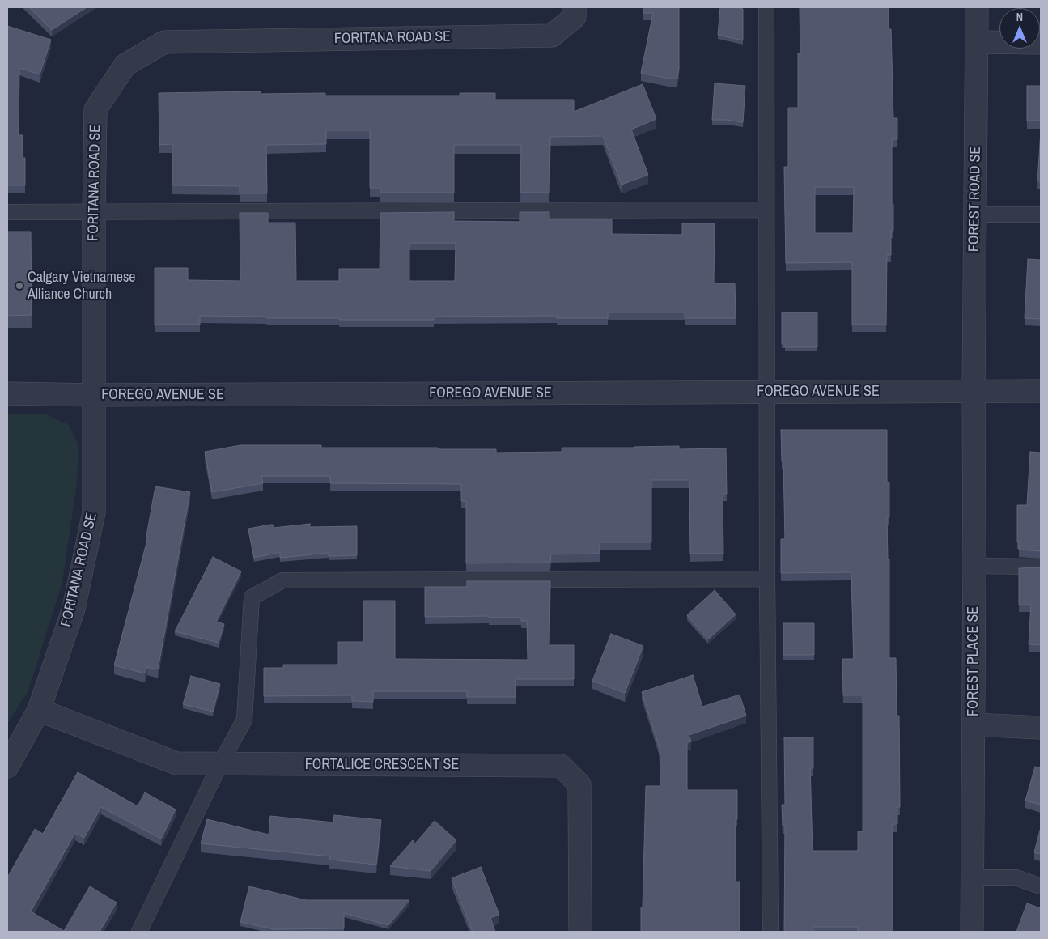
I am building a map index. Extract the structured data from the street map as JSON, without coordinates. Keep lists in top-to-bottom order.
{
  "streets": {
    "street": [
      "FORITANA ROAD SE",
      "FOREST ROAD SE",
      "FOREGO AVENUE SE",
      "FOREST PLACE SE",
      "FORTALICE CRESCENT SE"
    ]
  },
  "crossings": [
    ["FORITANA ROAD SE", "FOREGO AVENUE SE"],
    ["FORITANA ROAD SE", "FORTALICE CRESCENT SE"],
    ["FOREST ROAD SE", "FOREGO AVENUE SE"],
    ["FOREST ROAD SE", "FOREST PLACE SE"],
    ["FOREGO AVENUE SE", "FOREST PLACE SE"]
  ],
  "places": ["Calgary Vietnamese Alliance Church"],
  "north": "top"
}
